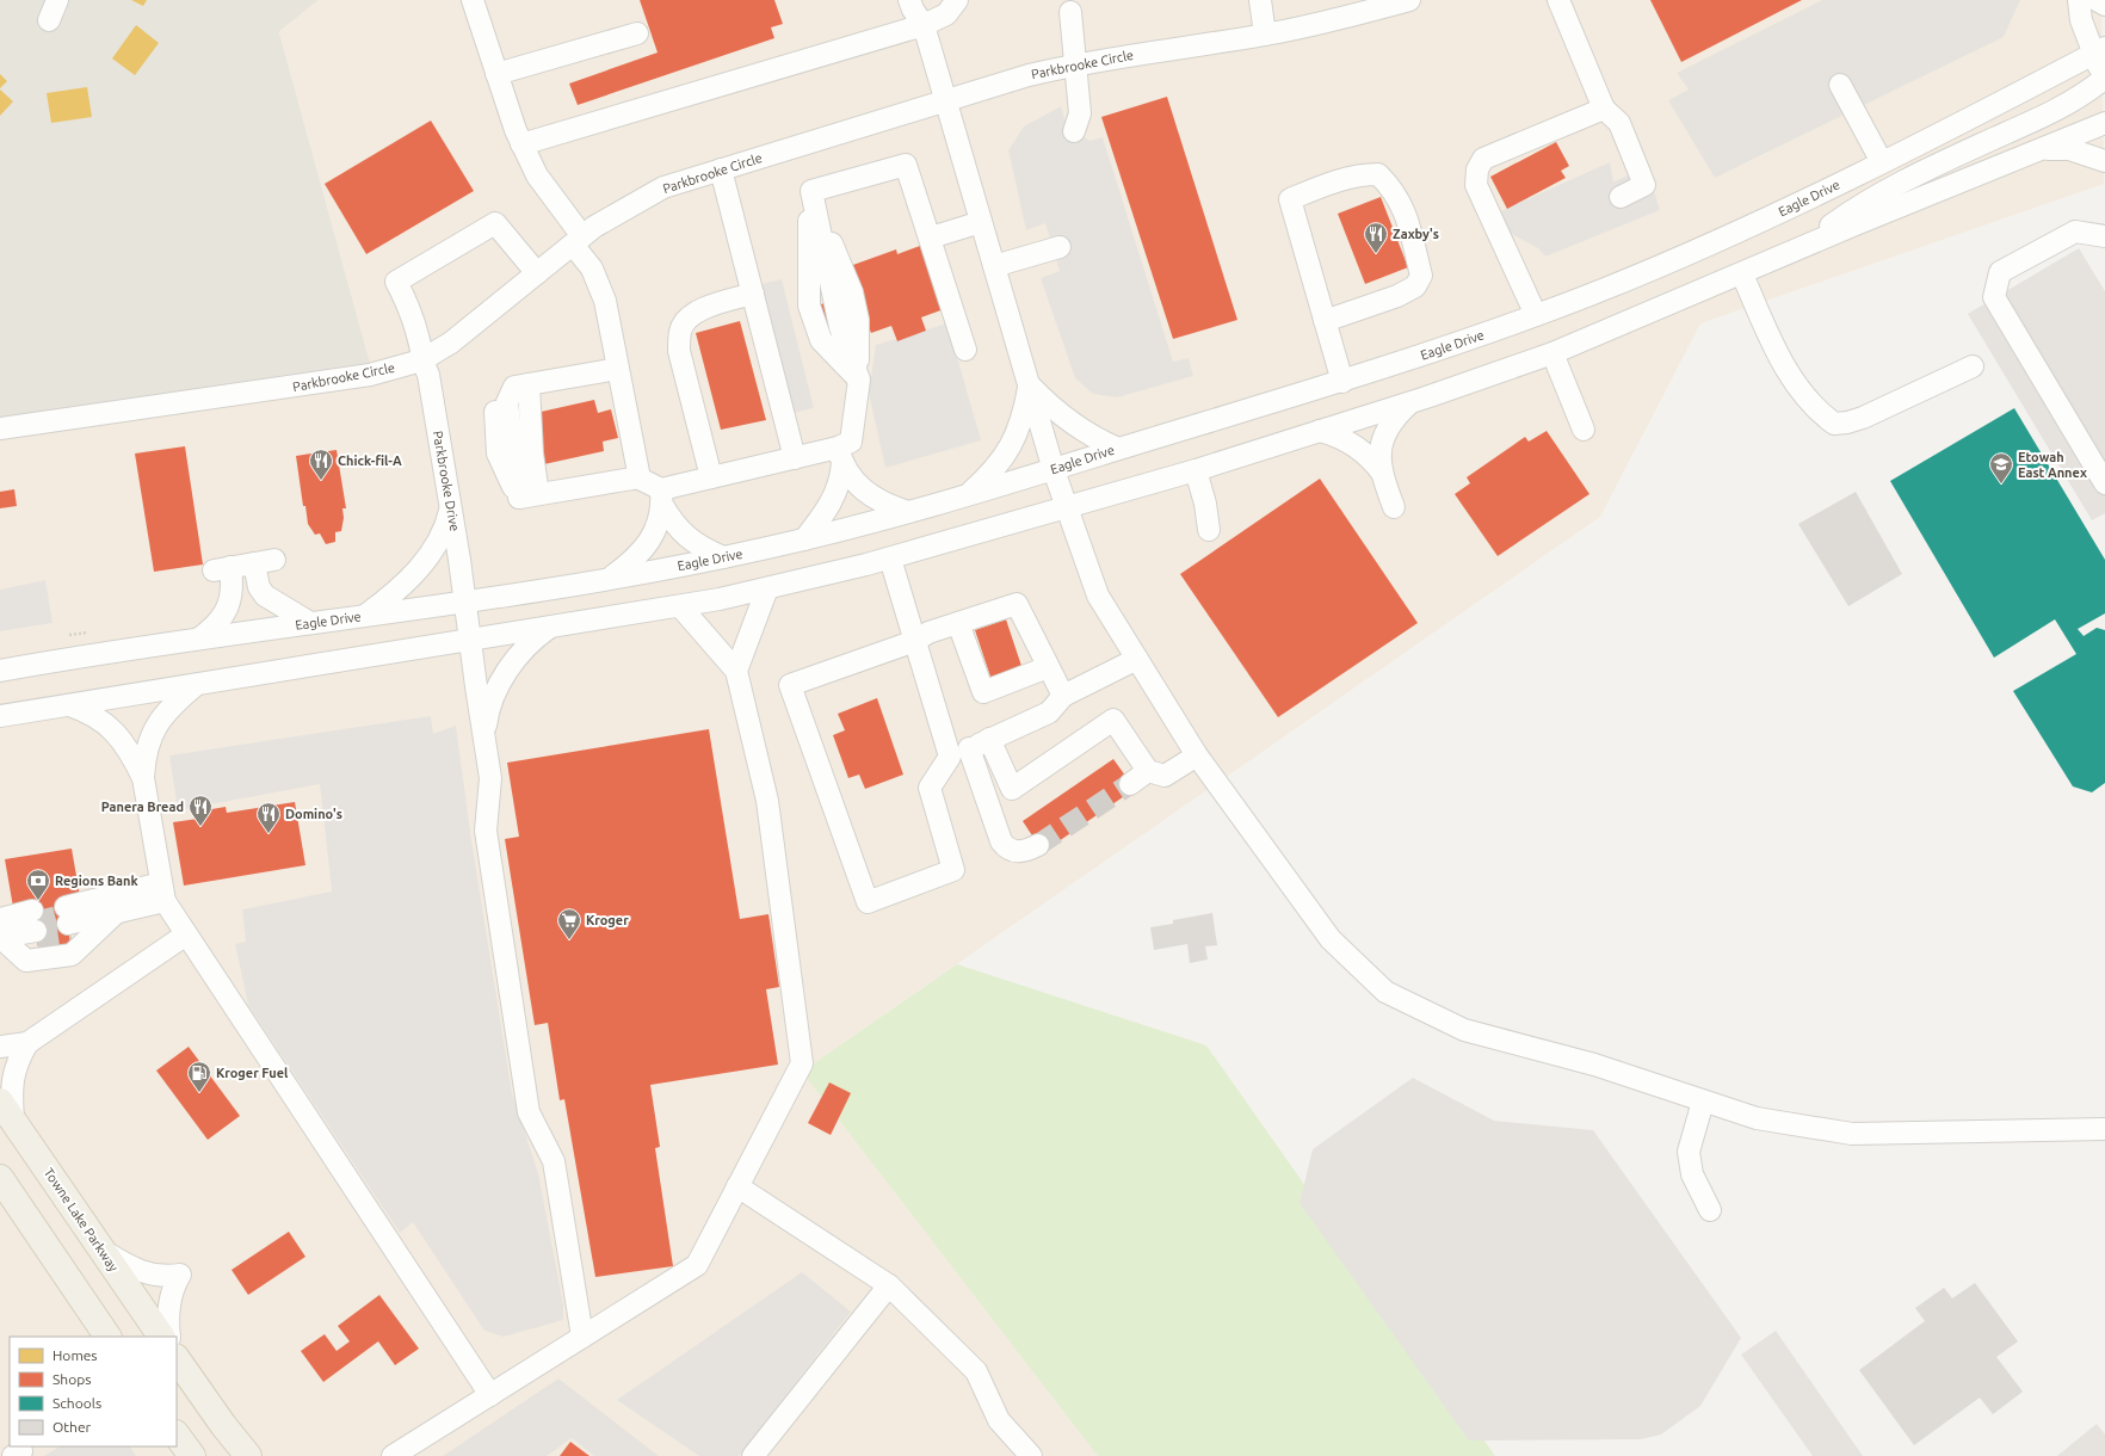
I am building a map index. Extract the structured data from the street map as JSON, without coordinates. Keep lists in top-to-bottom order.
{
  "streets": {
    "main road": ["Towne Lake Parkway"],
    "street": ["Parkbrooke Circle", "Eagle Drive", "Parkbrooke Drive"]
  },
  "crossings": [
    ["Parkbrooke Circle", "Parkbrooke Drive"],
    ["Eagle Drive", "Parkbrooke Drive"]
  ],
  "places": {
    "restaurant": [
      "Zaxby's",
      "Chick-fil-A",
      "Panera Bread",
      "Domino's"
    ],
    "school or university": ["Etowah East Annex"],
    "bank": ["Regions Bank"],
    "supermarket": ["Kroger"],
    "fuel station": ["Kroger Fuel"]
  },
  "legend": [
    "Homes",
    "Shops",
    "Schools",
    "Other"
  ]
}
